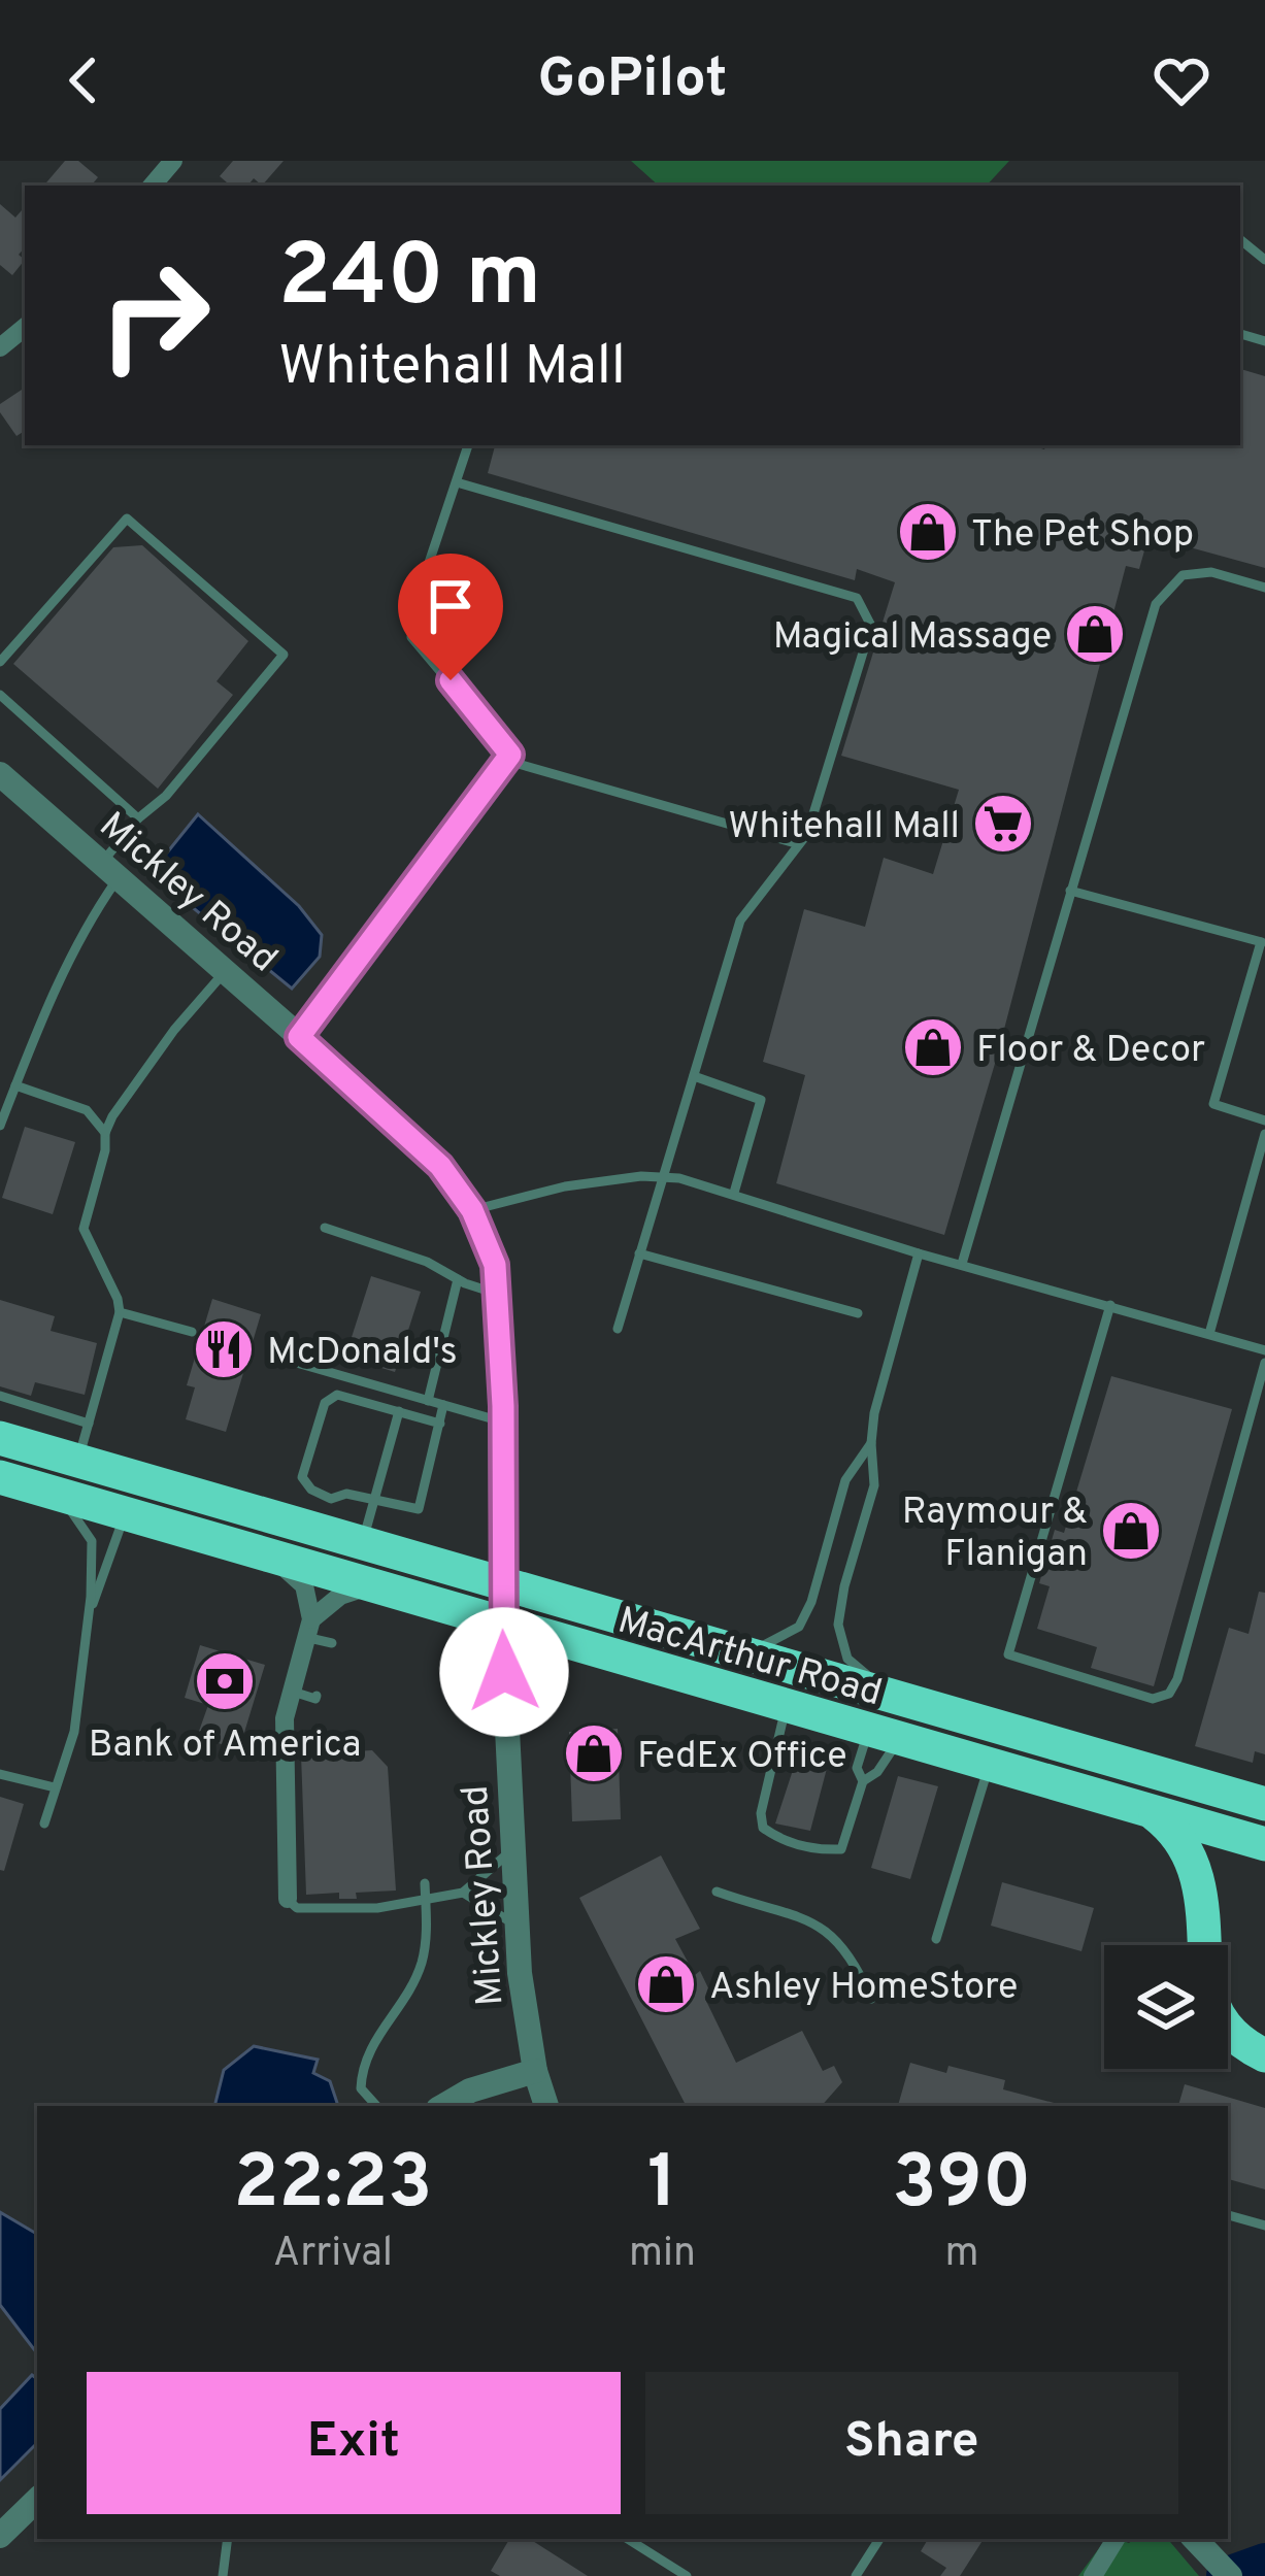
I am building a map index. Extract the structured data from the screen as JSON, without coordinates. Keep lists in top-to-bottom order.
{
  "streets": {
    "highway": ["MacArthur Road"],
    "street": ["Mickley Road"]
  },
  "crossings": [
    ["Mickley Road", "MacArthur Road"]
  ],
  "places": {
    "shop": [
      "The Pet Shop",
      "Magical Massage",
      "Floor & Decor",
      "Raymour & Flanigan",
      "FedEx Office",
      "Ashley HomeStore"
    ],
    "supermarket": ["Whitehall Mall"],
    "restaurant": ["McDonald's"],
    "bank": ["Bank of America"]
  },
  "page": {
    "header": "GoPilot",
    "turn": ["240 m", "Whitehall Mall"],
    "eta": [
      "22:23",
      "Arrival",
      "1",
      "min",
      "390",
      "m"
    ],
    "buttons": ["Exit", "Share"]
  }
}
